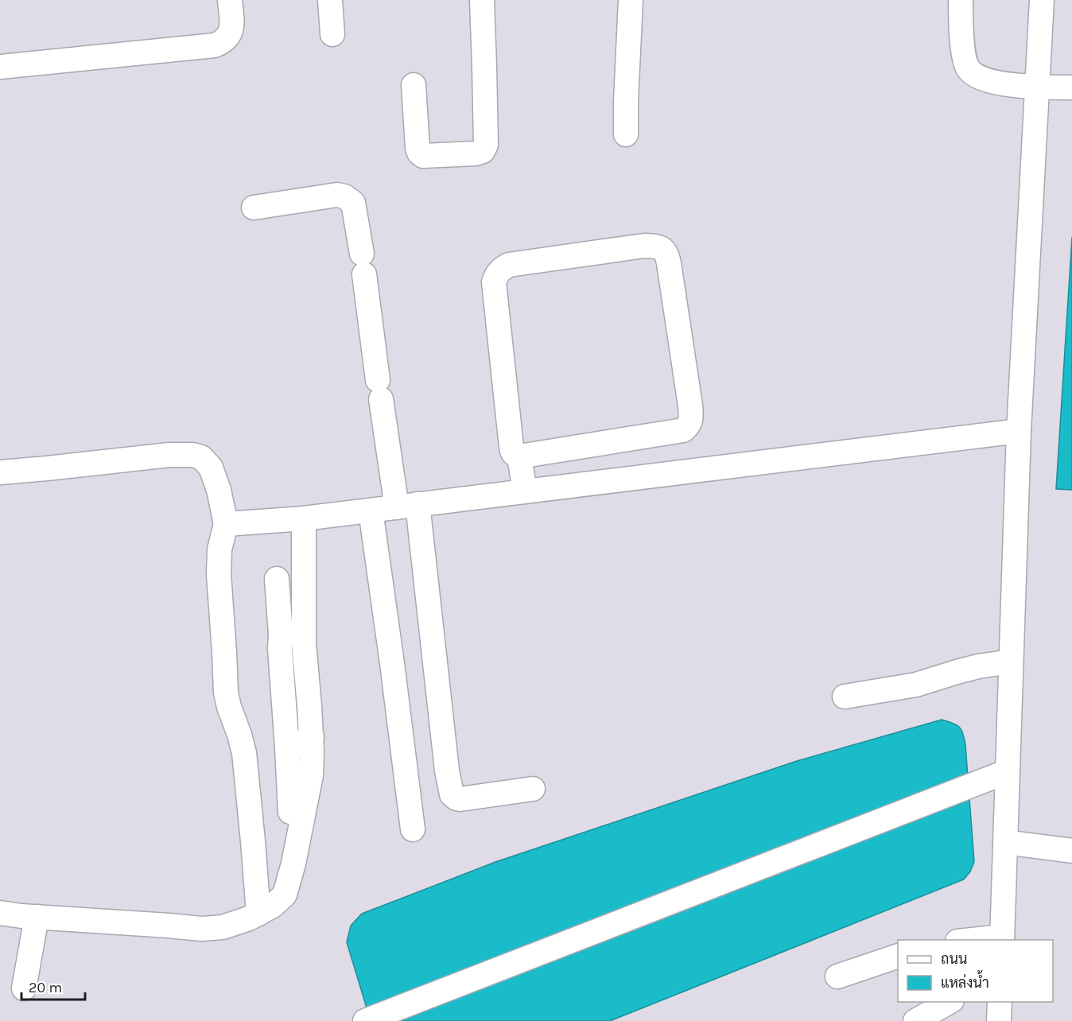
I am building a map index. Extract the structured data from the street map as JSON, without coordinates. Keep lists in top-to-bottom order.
{
  "legend": ["ถนน", "แหล่งน้ำ"],
  "scale_bar": "20 m"
}
